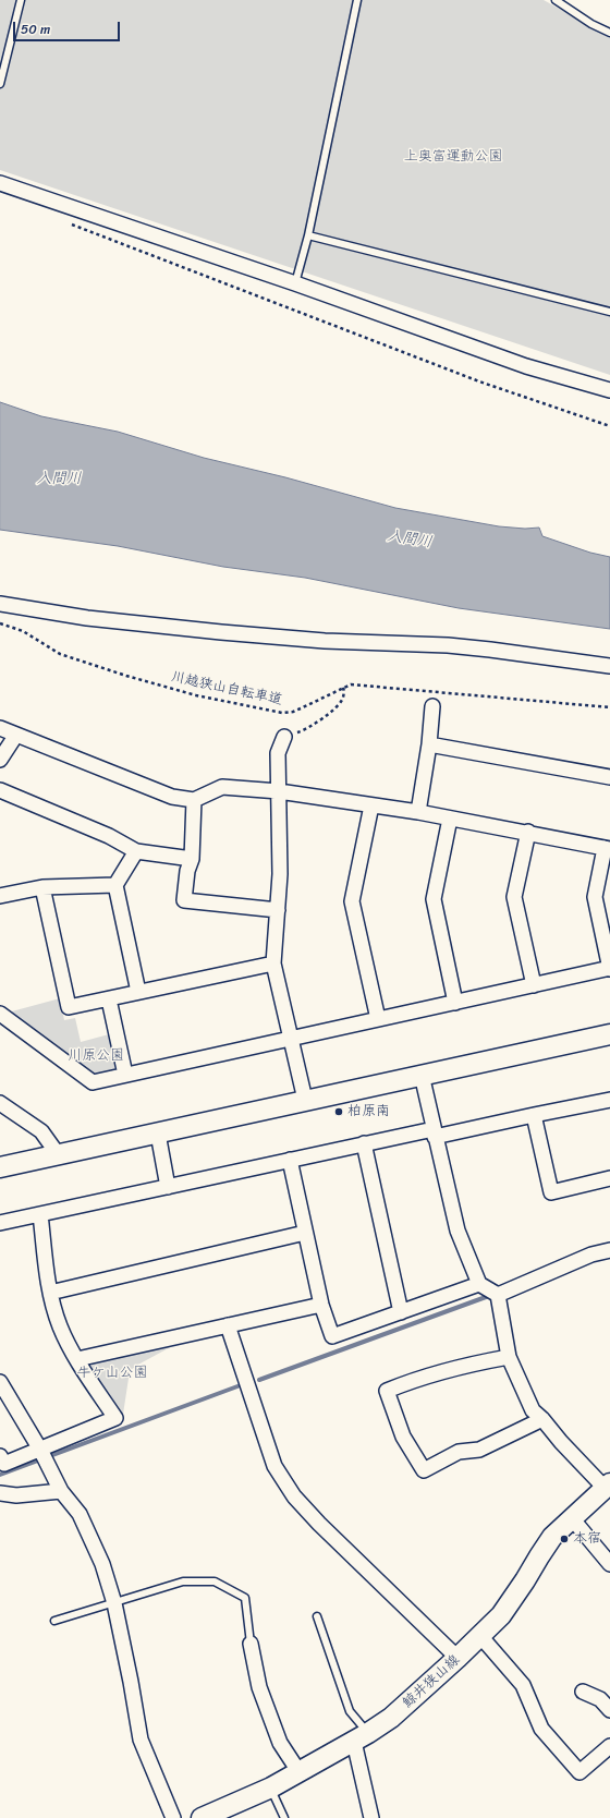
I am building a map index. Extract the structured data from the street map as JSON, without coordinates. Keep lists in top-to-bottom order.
{
  "streets": {
    "street": ["鯨井狭山線"],
    "path": ["川越狭山自転車道"]
  },
  "water": ["入間川"],
  "parks": ["上奥富運動公園", "川原公園", "牛ケ山公園"],
  "places": ["柏原南", "本宿"],
  "scale_bar": "50 m"
}
